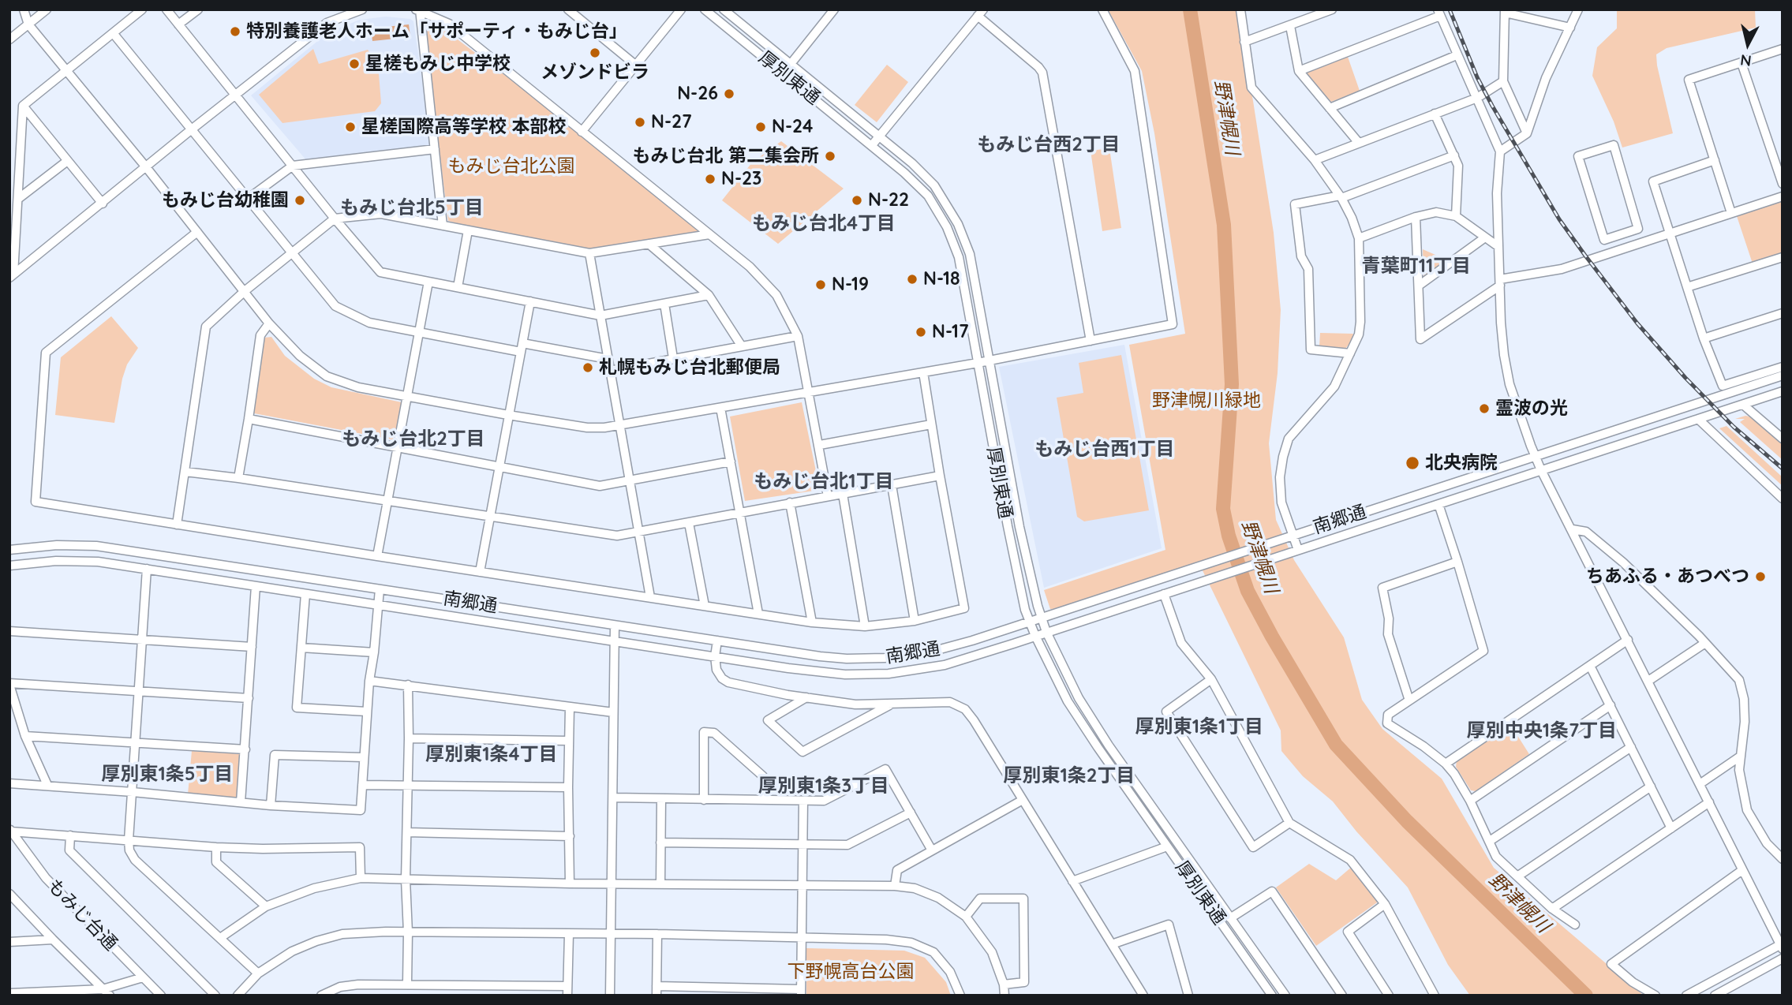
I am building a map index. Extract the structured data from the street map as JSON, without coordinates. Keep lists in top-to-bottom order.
{
  "streets": {
    "street": ["厚別東通", "南郷通", "もみじ台通"]
  },
  "crossings": [
    ["厚別東通", "南郷通"]
  ],
  "districts": [
    "もみじ台西2丁目",
    "もみじ台北5丁目",
    "もみじ台北4丁目",
    "青葉町11丁目",
    "もみじ台北2丁目",
    "もみじ台西1丁目",
    "もみじ台北1丁目",
    "厚別東1条1丁目",
    "厚別中央1条7丁目",
    "厚別東1条4丁目",
    "厚別東1条5丁目",
    "厚別東1条2丁目",
    "厚別東1条3丁目"
  ],
  "water": ["野津幌川"],
  "parks": ["もみじ台北公園", "野津幌川緑地", "下野幌高台公園"],
  "places": [
    "特別養護老人ホーム「サポーティ・もみじ台」",
    "メゾンドビラ",
    "星槎もみじ中学校",
    "N-26",
    "N-27",
    "星槎国際高等学校 本部校",
    "N-24",
    "もみじ台北 第二集会所",
    "N-23",
    "もみじ台幼稚園",
    "N-22",
    "N-18",
    "N-19",
    "N-17",
    "札幌もみじ台北郵便局",
    "霊波の光",
    "北央病院",
    "ちあふる・あつべつ"
  ],
  "north": "bottom"
}
